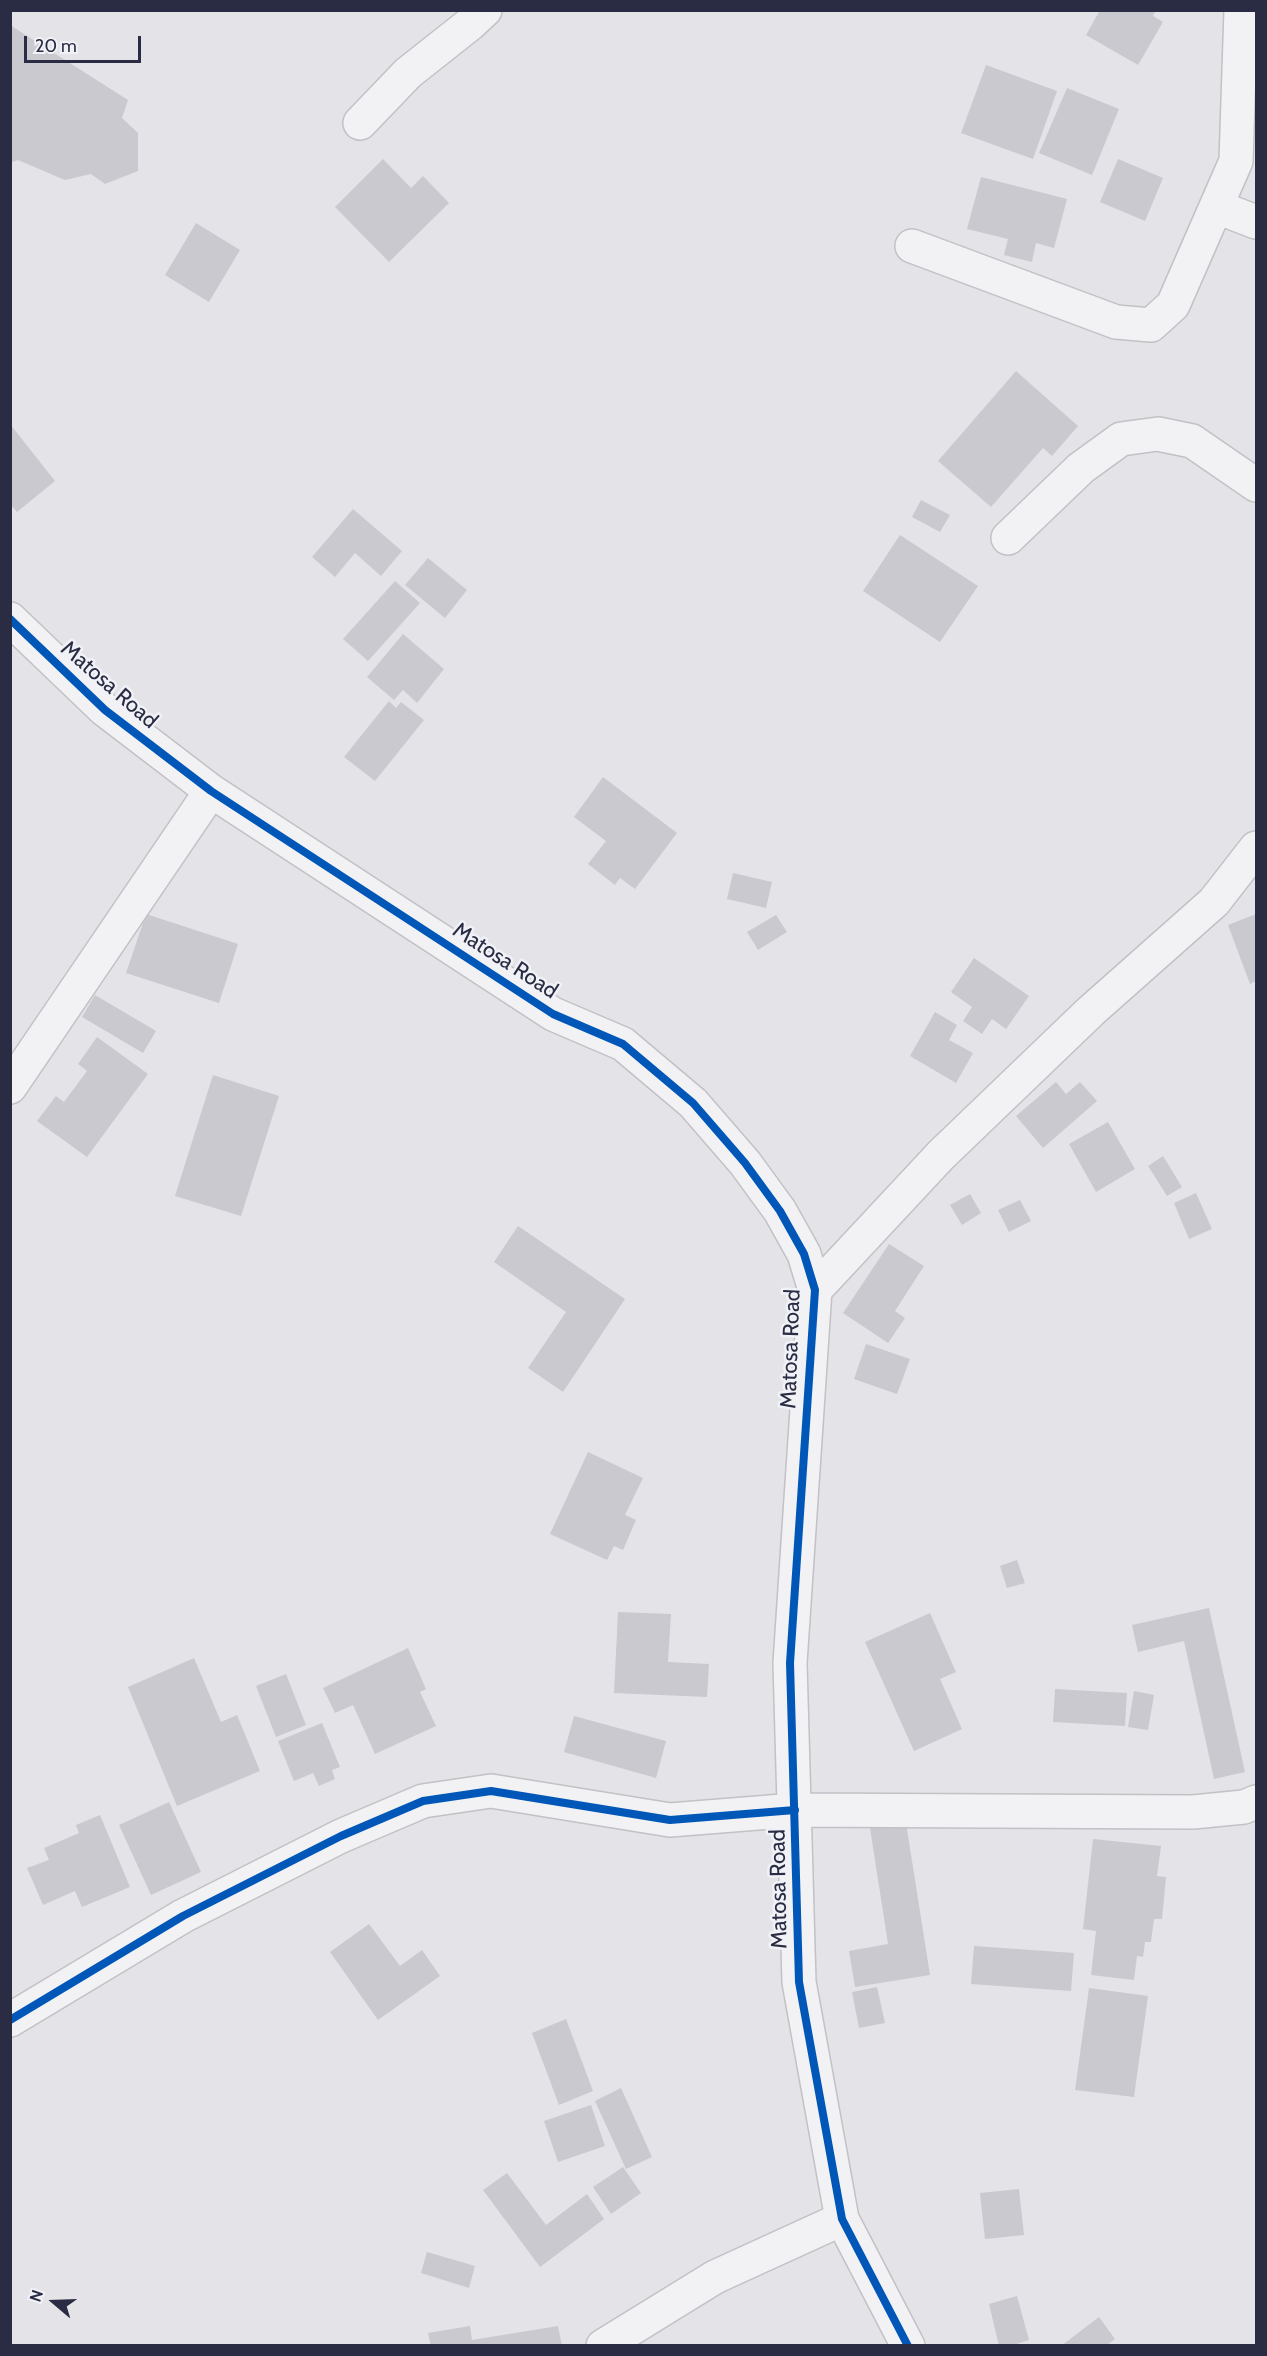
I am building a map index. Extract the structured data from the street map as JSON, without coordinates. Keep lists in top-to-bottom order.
{
  "streets": {
    "street": ["Matosa Road"]
  },
  "scale_bar": "20 m",
  "north": "left"
}
